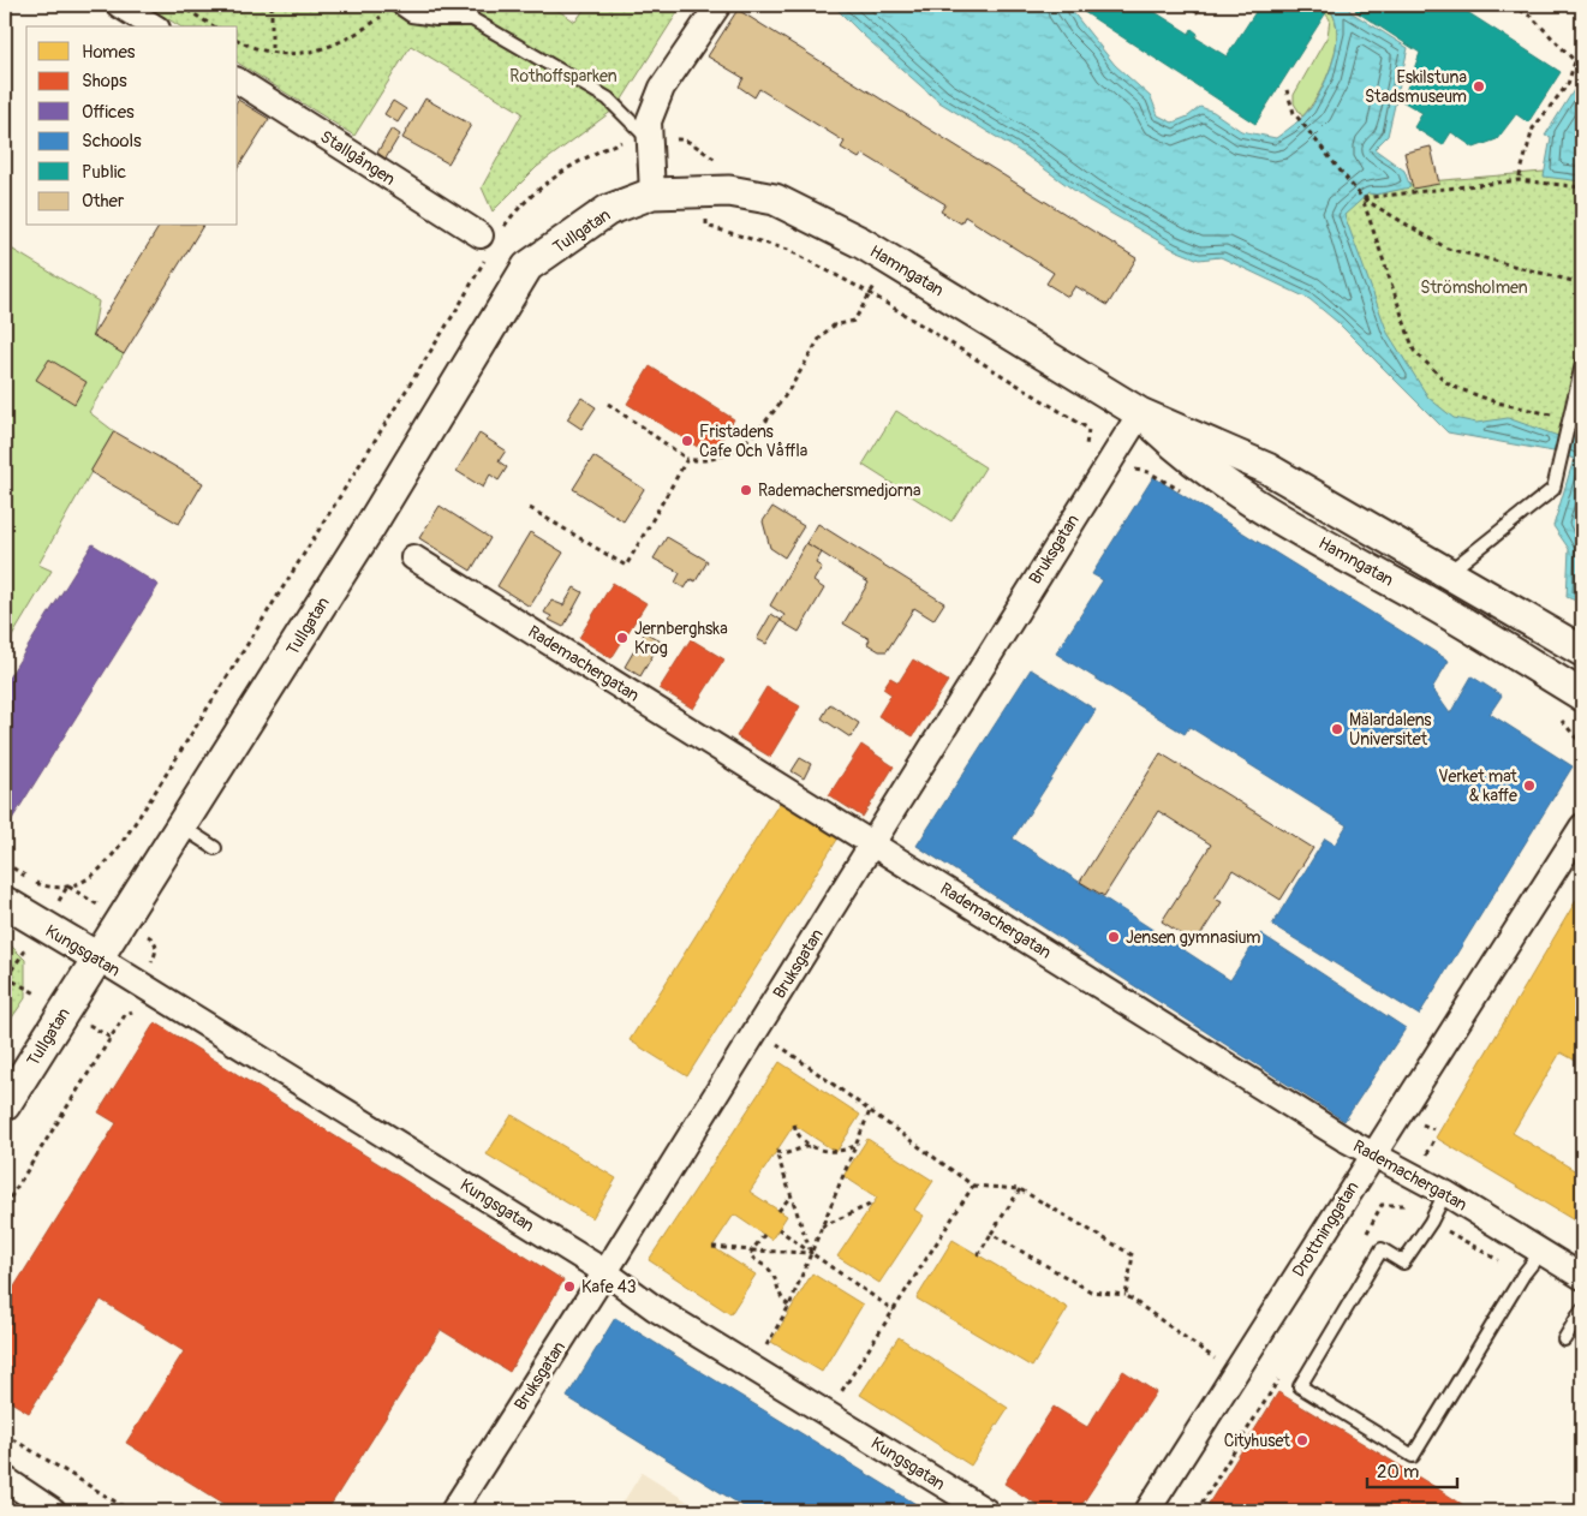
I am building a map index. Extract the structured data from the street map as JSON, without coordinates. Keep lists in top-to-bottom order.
{
  "streets": {
    "street": [
      "Stallgången",
      "Tullgatan",
      "Hamngatan",
      "Bruksgatan",
      "Rademachergatan",
      "Kungsgatan",
      "Drottninggatan"
    ]
  },
  "crossings": [
    ["Tullgatan", "Hamngatan"],
    ["Tullgatan", "Kungsgatan"],
    ["Hamngatan", "Bruksgatan"],
    ["Bruksgatan", "Rademachergatan"],
    ["Bruksgatan", "Kungsgatan"],
    ["Rademachergatan", "Drottninggatan"]
  ],
  "parks": ["Rothoffsparken", "Strömsholmen"],
  "places": [
    "Eskilstuna Stadsmuseum",
    "Fristadens Cafe Och Våffla",
    "Rademachersmedjorna",
    "Jernberghska Krog",
    "Mälardalens Universitet",
    "Verket mat & kaffe",
    "Jensen gymnasium",
    "Kafe 43",
    "Cityhuset"
  ],
  "legend": [
    "Homes",
    "Shops",
    "Offices",
    "Schools",
    "Public",
    "Other"
  ],
  "scale_bar": "20 m"
}
